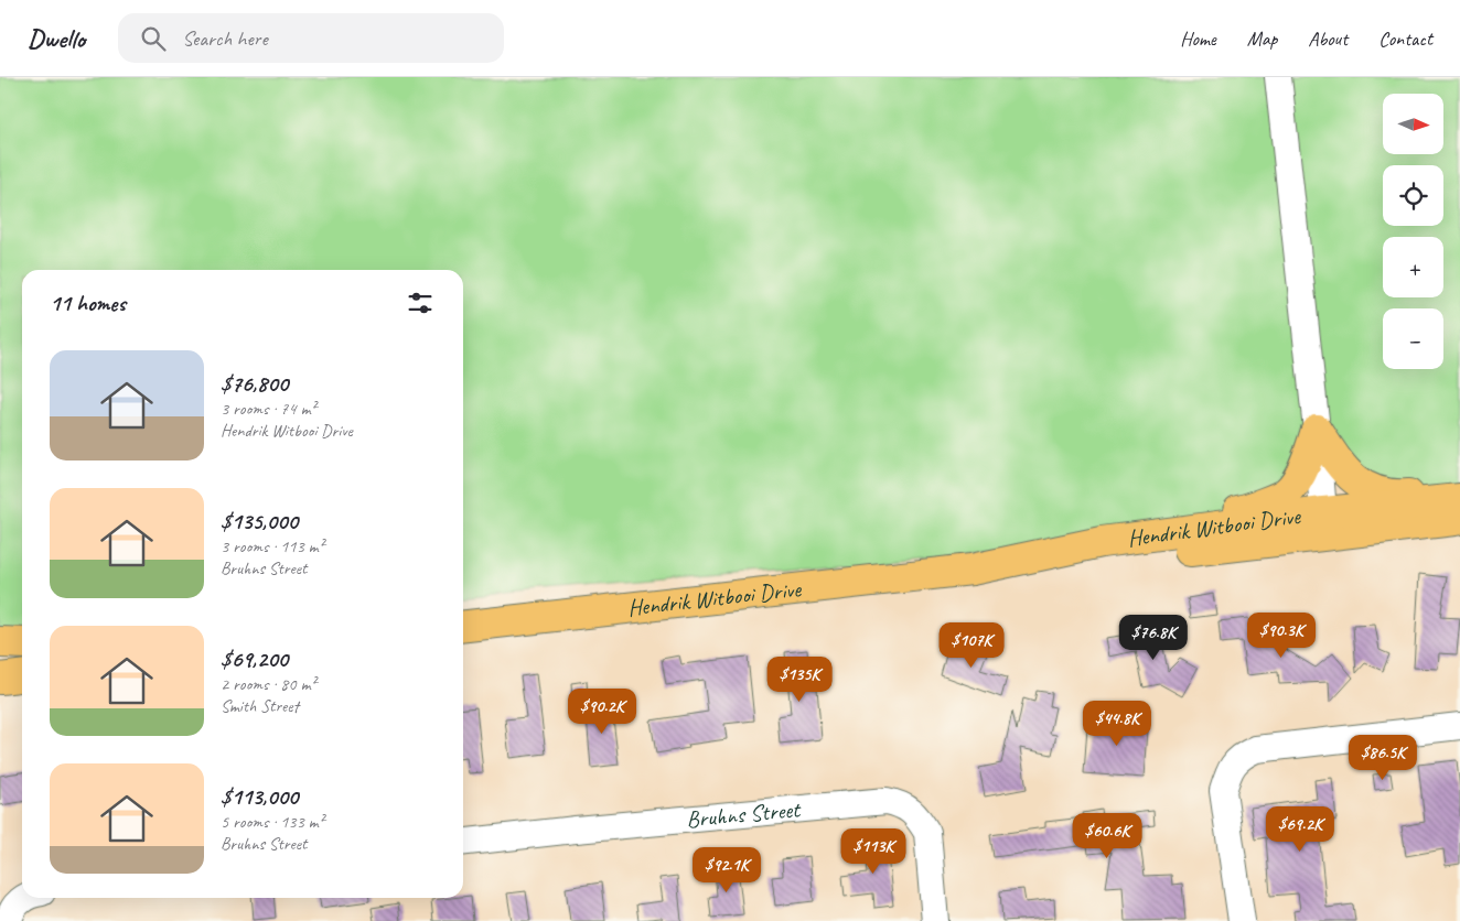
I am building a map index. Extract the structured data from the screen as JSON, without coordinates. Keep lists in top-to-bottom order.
{
  "streets": {
    "main road": ["Hendrik Witbooi Drive"],
    "street": ["Bruhns Street"]
  },
  "north": "right",
  "page": {
    "header": "Dwello",
    "search": "Search here",
    "nav": [
      "Home",
      "Map",
      "About",
      "Contact"
    ],
    "map_buttons": ["+", "−"],
    "heading": "11 homes",
    "list": [
      {
        "name": "$76,800",
        "note": "3 rooms · 74 m² · Hendrik Witbooi Drive"
      },
      {
        "name": "$135,000",
        "note": "3 rooms · 113 m² · Bruhns Street"
      },
      {
        "name": "$69,200",
        "note": "2 rooms · 80 m² · Smith Street"
      },
      {
        "name": "$113,000",
        "note": "5 rooms · 133 m² · Bruhns Street"
      }
    ],
    "price": [
      "$90.3K",
      "$76.8K",
      "$107K",
      "$135K",
      "$90.2K",
      "$44.8K",
      "$86.5K",
      "$69.2K",
      "$60.6K",
      "$113K",
      "$92.1K"
    ]
  }
}
